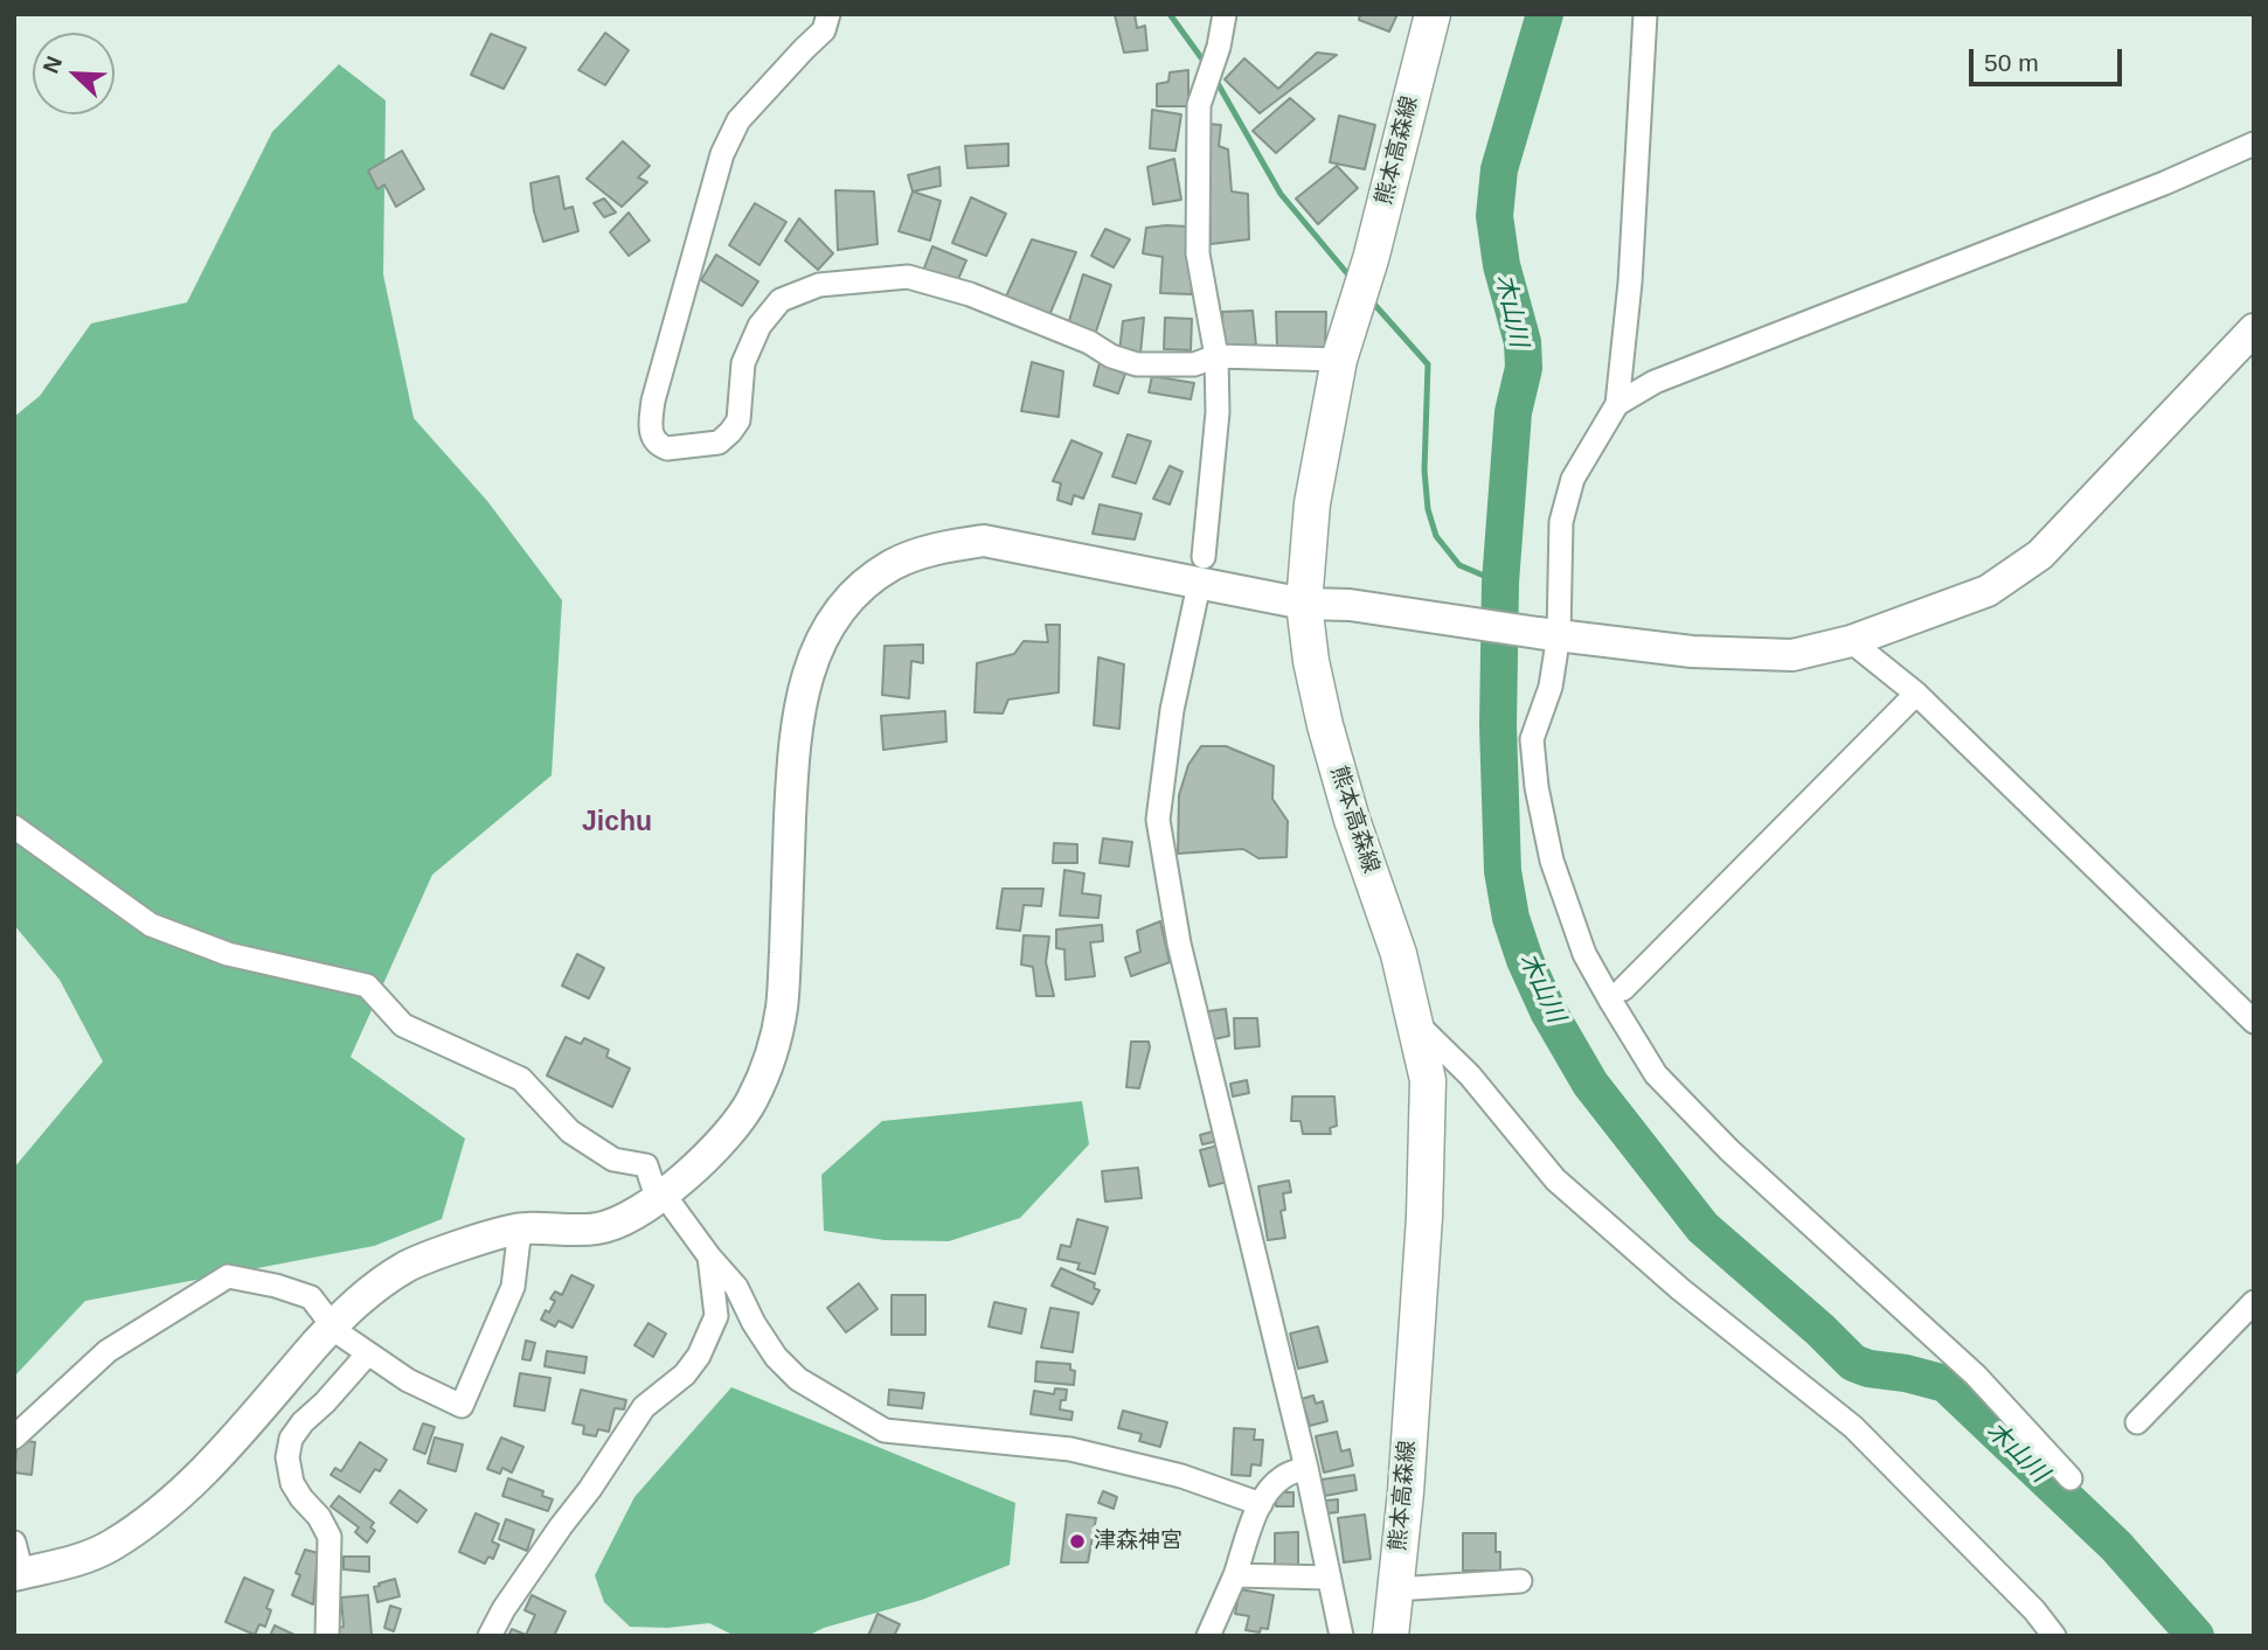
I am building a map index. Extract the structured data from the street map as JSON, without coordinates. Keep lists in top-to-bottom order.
{
  "streets": {
    "main road": ["熊本高森線"]
  },
  "districts": ["Jichu"],
  "water": ["木山川"],
  "places": ["津森神宮"],
  "scale_bar": "50 m",
  "north": "top left"
}
